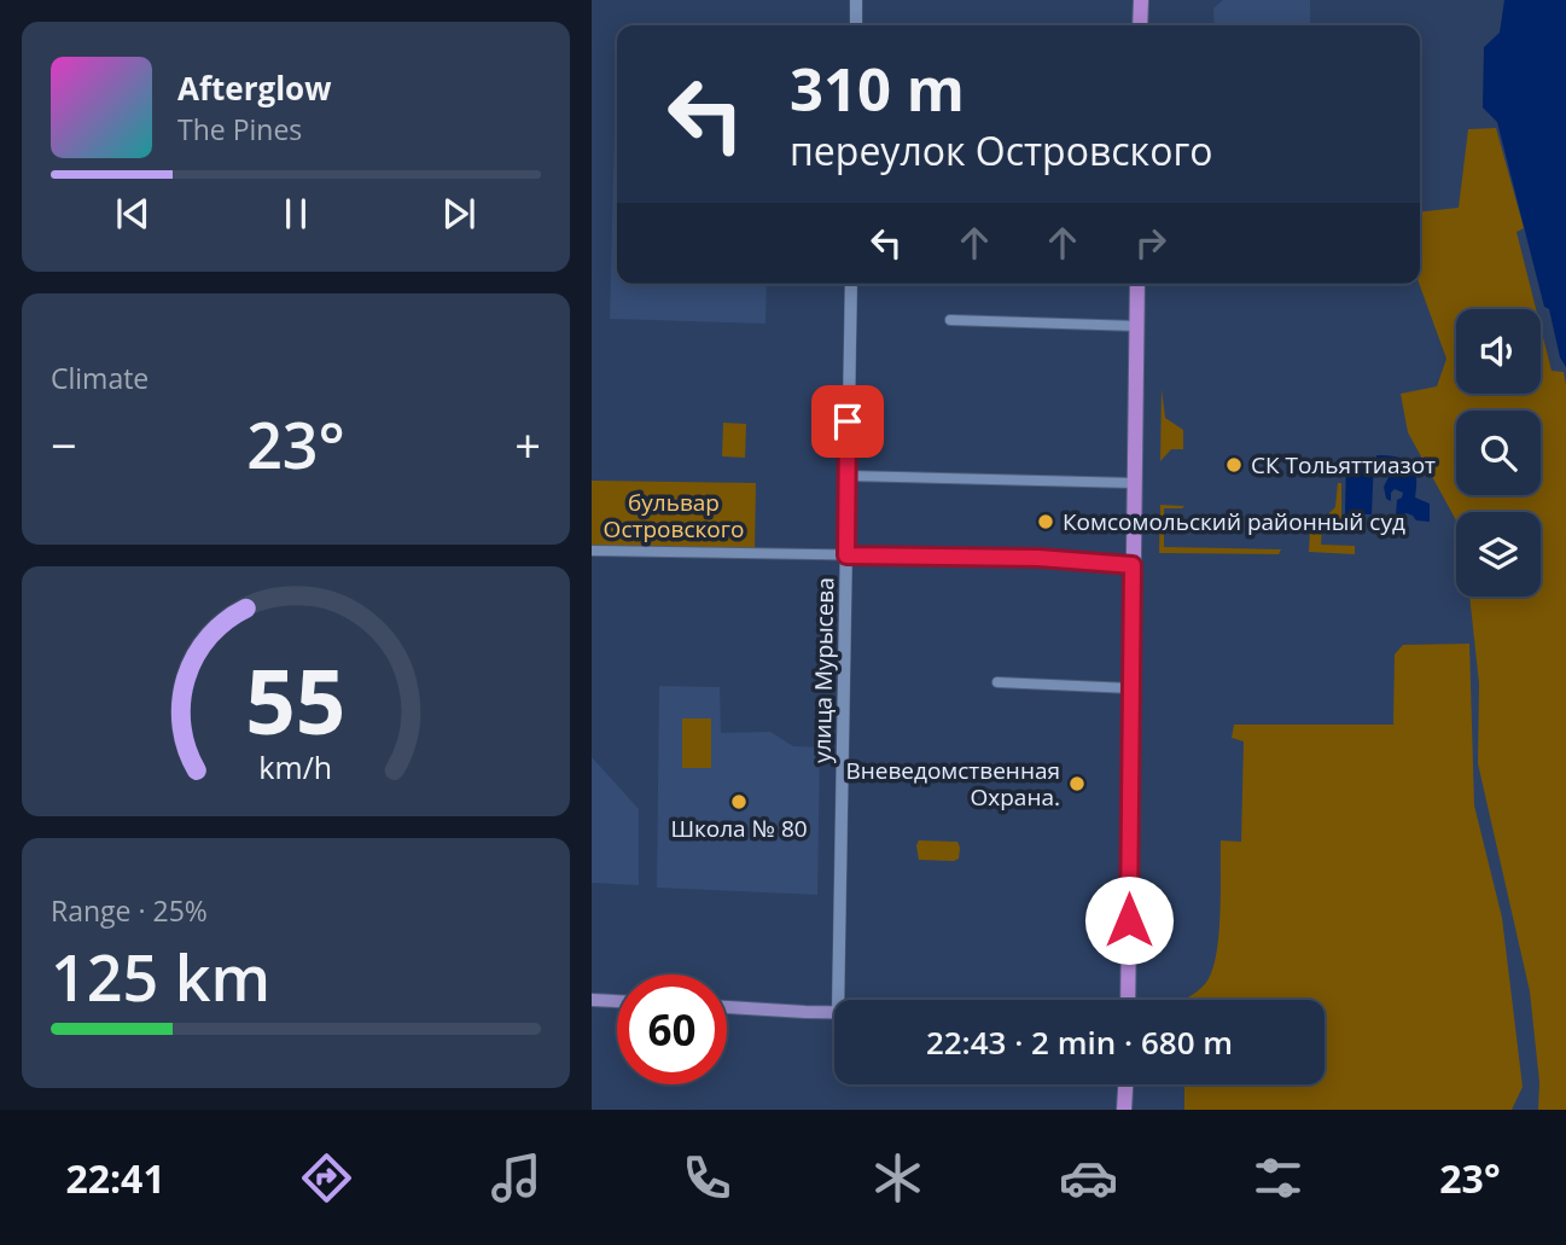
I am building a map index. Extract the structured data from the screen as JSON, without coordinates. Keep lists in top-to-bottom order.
{
  "streets": {
    "street": ["улица Мурысева"]
  },
  "parks": ["бульвар Островского"],
  "places": [
    "СК Тольяттиазот",
    "Комсомольский районный суд",
    "Вневедомственная Охрана.",
    "Школа № 80"
  ],
  "page": {
    "turn": ["310 m", "переулок Островского"],
    "song": ["Afterglow", "The Pines"],
    "tile": [
      "Climate",
      ["Range · 25%", "125 km"]
    ],
    "heat": ["−", "23°", "+"],
    "limit": "60",
    "trip": "22:43 · 2 min · 680 m",
    "tabs": ["22:41", "23°"],
    "gauge": ["55", "km/h"]
  }
}
